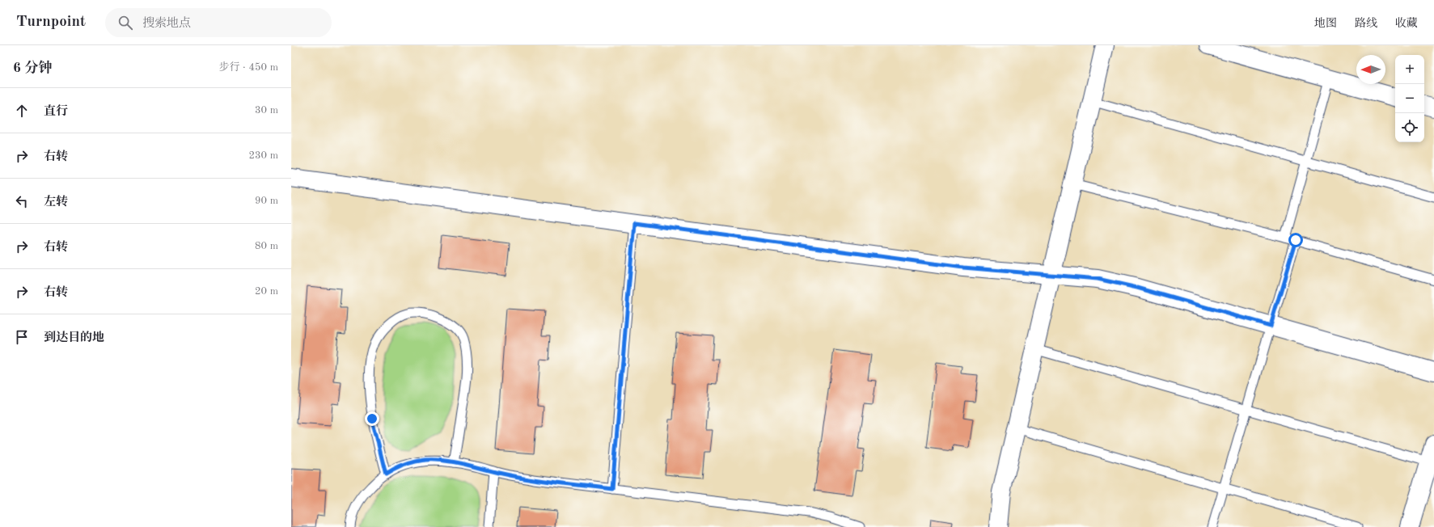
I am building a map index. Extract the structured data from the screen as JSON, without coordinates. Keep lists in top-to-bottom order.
{
  "north": "left",
  "page": {
    "header": "Turnpoint",
    "search": "搜索地点",
    "nav": ["地图", "路线", "收藏"],
    "heading": ["6 分钟", "步行 · 450 m"],
    "map_buttons": ["+", "−"],
    "list": [
      ["直行", "30 m"],
      ["右转", "230 m"],
      ["左转", "90 m"],
      ["右转", "80 m"],
      ["右转", "20 m"],
      "到达目的地"
    ]
  }
}
